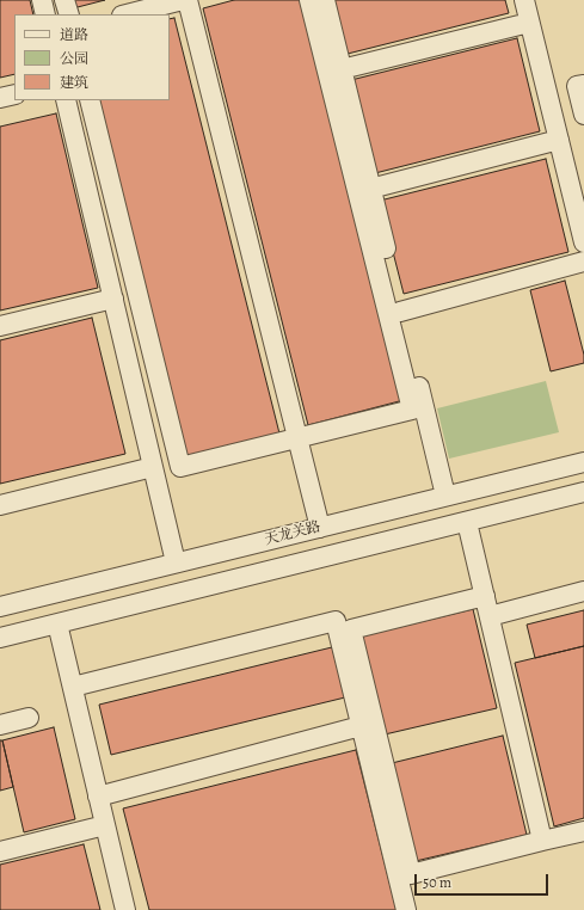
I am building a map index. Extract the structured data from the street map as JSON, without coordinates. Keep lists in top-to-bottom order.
{
  "streets": {
    "street": ["天龙关路"]
  },
  "legend": ["道路", "公园", "建筑"],
  "scale_bar": "50 m"
}
